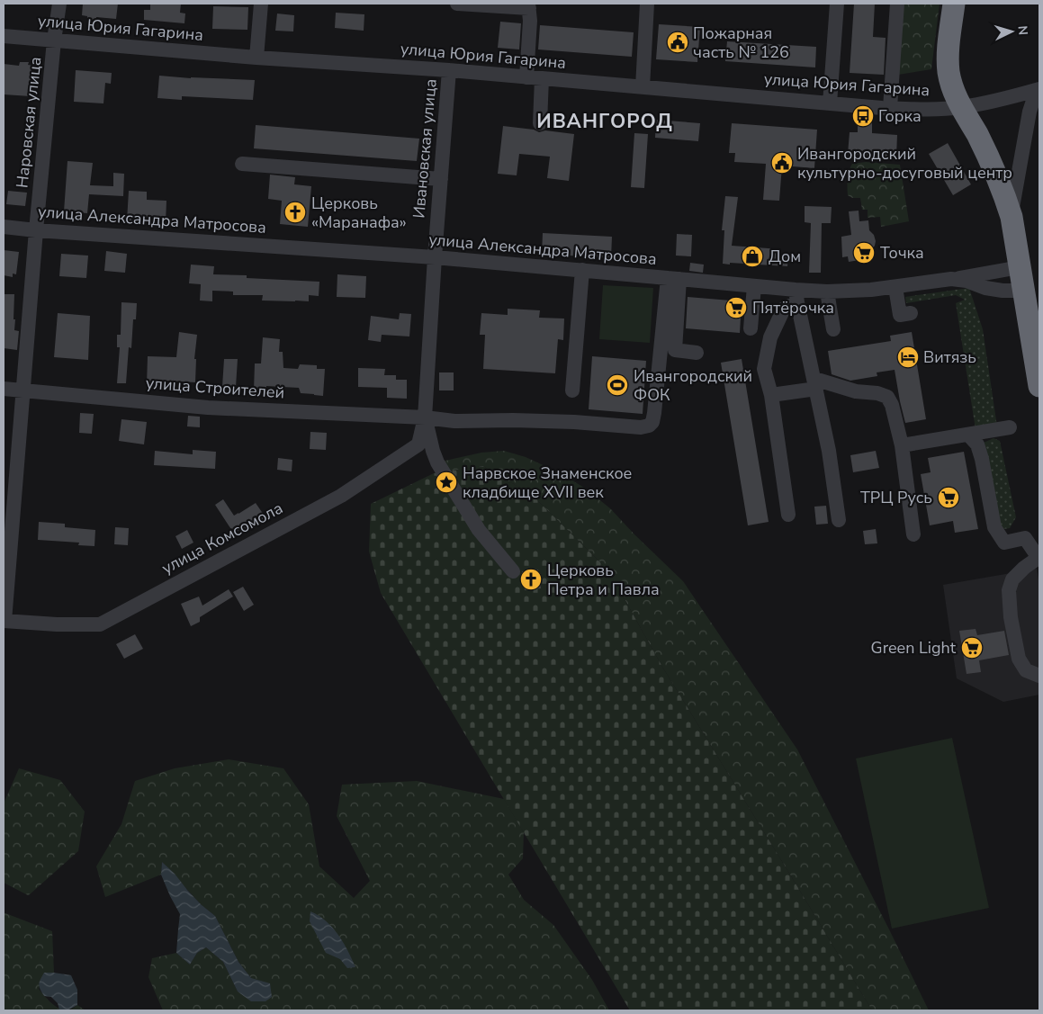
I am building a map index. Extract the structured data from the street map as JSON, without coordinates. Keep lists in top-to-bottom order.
{
  "streets": {
    "street": [
      "улица Юрия Гагарина",
      "Наровская улица",
      "Ивановская улица",
      "улица Александра Матросова",
      "улица Строителей",
      "улица Комсомола"
    ]
  },
  "crossings": [
    ["улица Юрия Гагарина", "Наровская улица"],
    ["улица Юрия Гагарина", "Ивановская улица"],
    ["Наровская улица", "улица Александра Матросова"],
    ["Наровская улица", "улица Строителей"],
    ["Наровская улица", "улица Комсомола"],
    ["Ивановская улица", "улица Александра Матросова"],
    ["Ивановская улица", "улица Строителей"],
    ["Ивановская улица", "улица Комсомола"],
    ["улица Александра Матросова", "улица Строителей"],
    ["улица Строителей", "улица Комсомола"]
  ],
  "districts": ["ИВАНГОРОД"],
  "places": {
    "public building": ["Пожарная часть № 126", "Ивангородский культурно-досуговый центр"],
    "bus stop": ["Горка"],
    "church": ["Церковь «Маранафа»", "Церковь Петра и Павла"],
    "supermarket": [
      "Точка",
      "Пятёрочка",
      "ТРЦ Русь",
      "Green Light"
    ],
    "shop": ["Дом"],
    "hotel": ["Витязь"],
    "sports": ["Ивангородский ФОК"],
    "place": ["Нарвское Знаменское кладбище XVII век"]
  },
  "north": "right"
}
